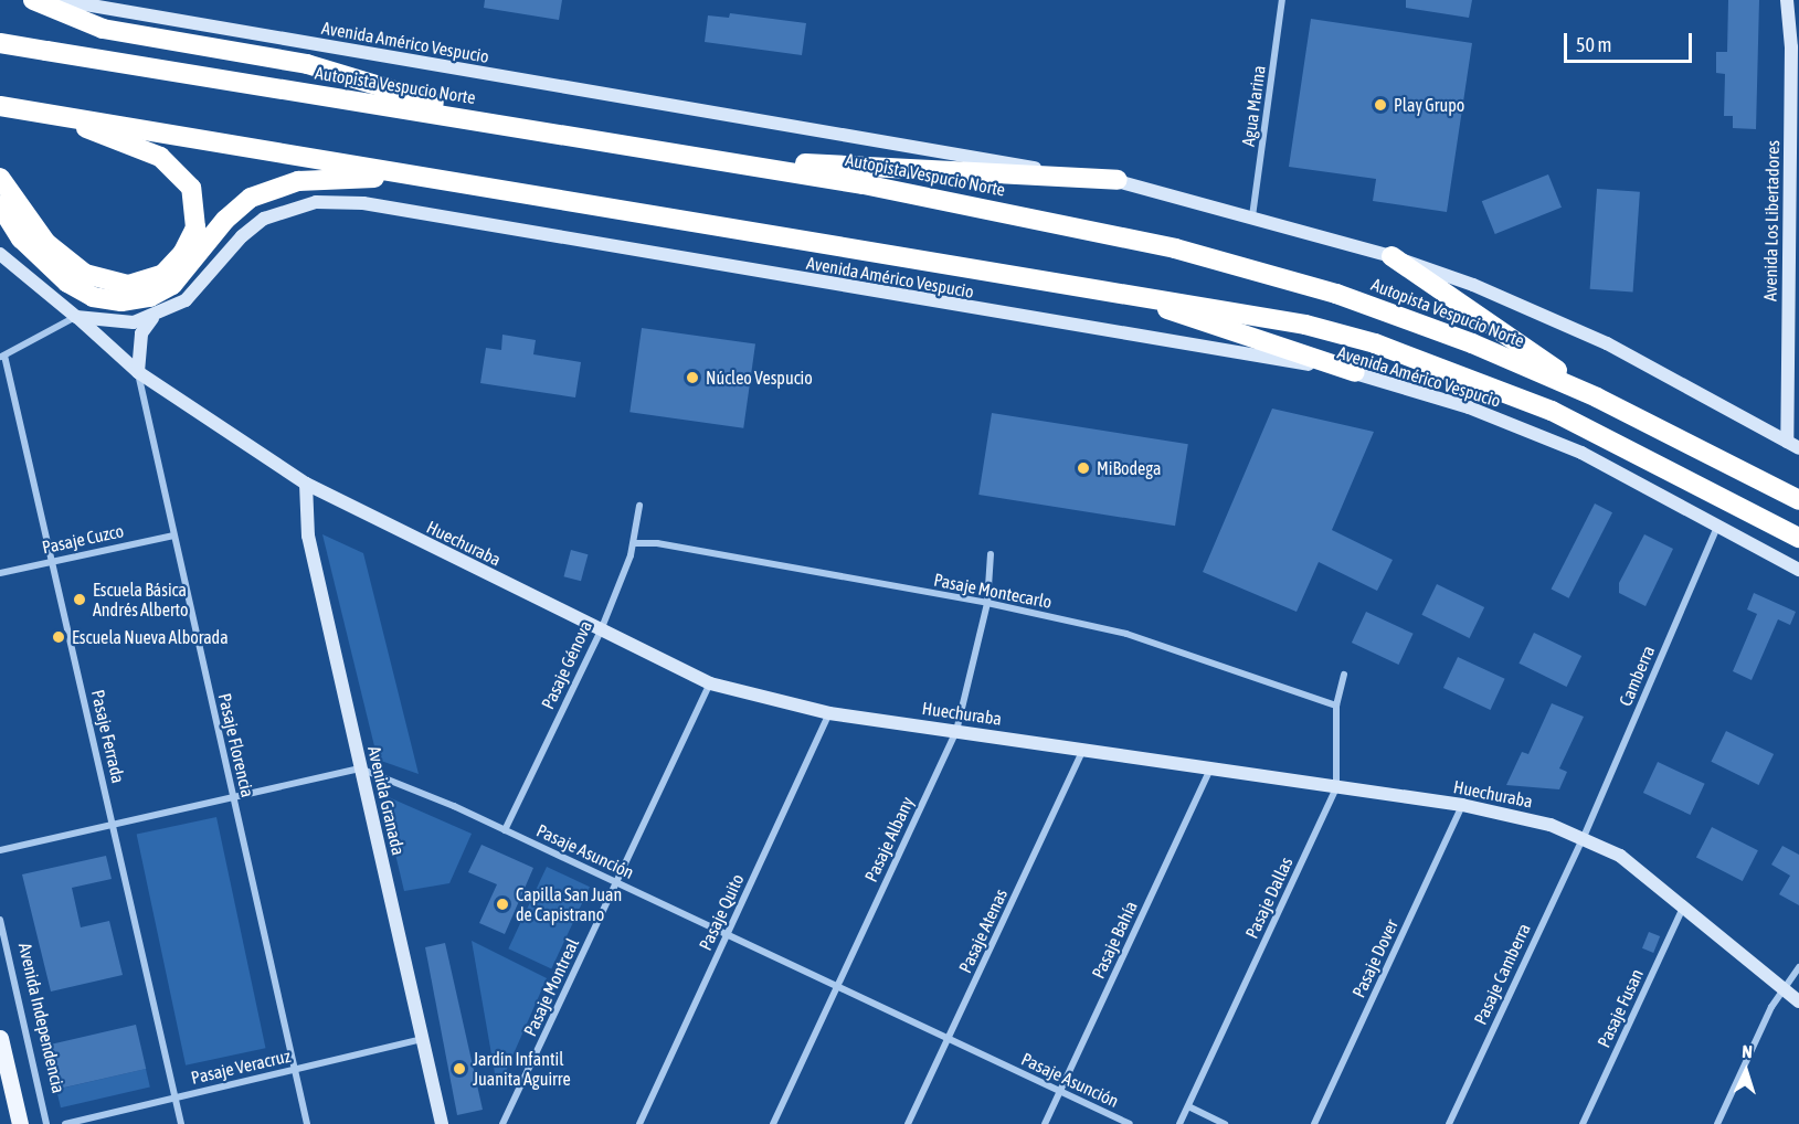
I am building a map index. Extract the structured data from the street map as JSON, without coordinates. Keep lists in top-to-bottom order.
{
  "streets": {
    "highway": ["Autopista Vespucio Norte"],
    "main road": [
      "Avenida Américo Vespucio",
      "Avenida Los Libertadores",
      "Huechuraba",
      "Avenida Granada"
    ],
    "street": [
      "Agua Marina",
      "Pasaje Cuzco",
      "Pasaje Montecarlo",
      "Pasaje Génova",
      "Camberra",
      "Pasaje Ferrada",
      "Pasaje Florencia",
      "Pasaje Albany",
      "Pasaje Asunción",
      "Pasaje Dallas",
      "Pasaje Quito",
      "Pasaje Atenas",
      "Pasaje Bahía",
      "Pasaje Dover",
      "Pasaje Camberra",
      "Pasaje Montreal",
      "Pasaje Fusan",
      "Avenida Independencia",
      "Pasaje Veracruz"
    ]
  },
  "crossings": [
    ["Avenida Américo Vespucio", "Agua Marina"],
    ["Avenida Américo Vespucio", "Avenida Los Libertadores"],
    ["Avenida Américo Vespucio", "Huechuraba"],
    ["Avenida Américo Vespucio", "Camberra"],
    ["Pasaje Cuzco", "Pasaje Ferrada"],
    ["Pasaje Cuzco", "Pasaje Florencia"],
    ["Huechuraba", "Pasaje Génova"],
    ["Huechuraba", "Camberra"],
    ["Huechuraba", "Pasaje Florencia"],
    ["Huechuraba", "Avenida Granada"],
    ["Huechuraba", "Pasaje Albany"],
    ["Huechuraba", "Pasaje Dallas"],
    ["Huechuraba", "Pasaje Quito"],
    ["Huechuraba", "Pasaje Atenas"],
    ["Huechuraba", "Pasaje Bahía"],
    ["Huechuraba", "Pasaje Dover"],
    ["Huechuraba", "Pasaje Camberra"],
    ["Huechuraba", "Pasaje Montreal"],
    ["Huechuraba", "Pasaje Fusan"],
    ["Pasaje Montecarlo", "Pasaje Génova"],
    ["Pasaje Montecarlo", "Pasaje Albany"],
    ["Pasaje Montecarlo", "Pasaje Dallas"],
    ["Pasaje Génova", "Pasaje Asunción"],
    ["Camberra", "Pasaje Camberra"],
    ["Pasaje Ferrada", "Pasaje Veracruz"],
    ["Pasaje Florencia", "Pasaje Veracruz"],
    ["Avenida Granada", "Pasaje Asunción"],
    ["Avenida Granada", "Pasaje Veracruz"],
    ["Pasaje Albany", "Pasaje Asunción"],
    ["Pasaje Asunción", "Pasaje Quito"],
    ["Pasaje Asunción", "Pasaje Atenas"],
    ["Pasaje Asunción", "Pasaje Bahía"],
    ["Pasaje Asunción", "Pasaje Montreal"]
  ],
  "places": [
    "Play Grupo",
    "Núcleo Vespucio",
    "MiBodega",
    "Escuela Básica Andrés Alberto",
    "Escuela Nueva Alborada",
    "Capilla San Juan de Capistrano",
    "Jardín Infantil Juanita Aguirre"
  ],
  "scale_bar": "50 m",
  "north": "top"
}
